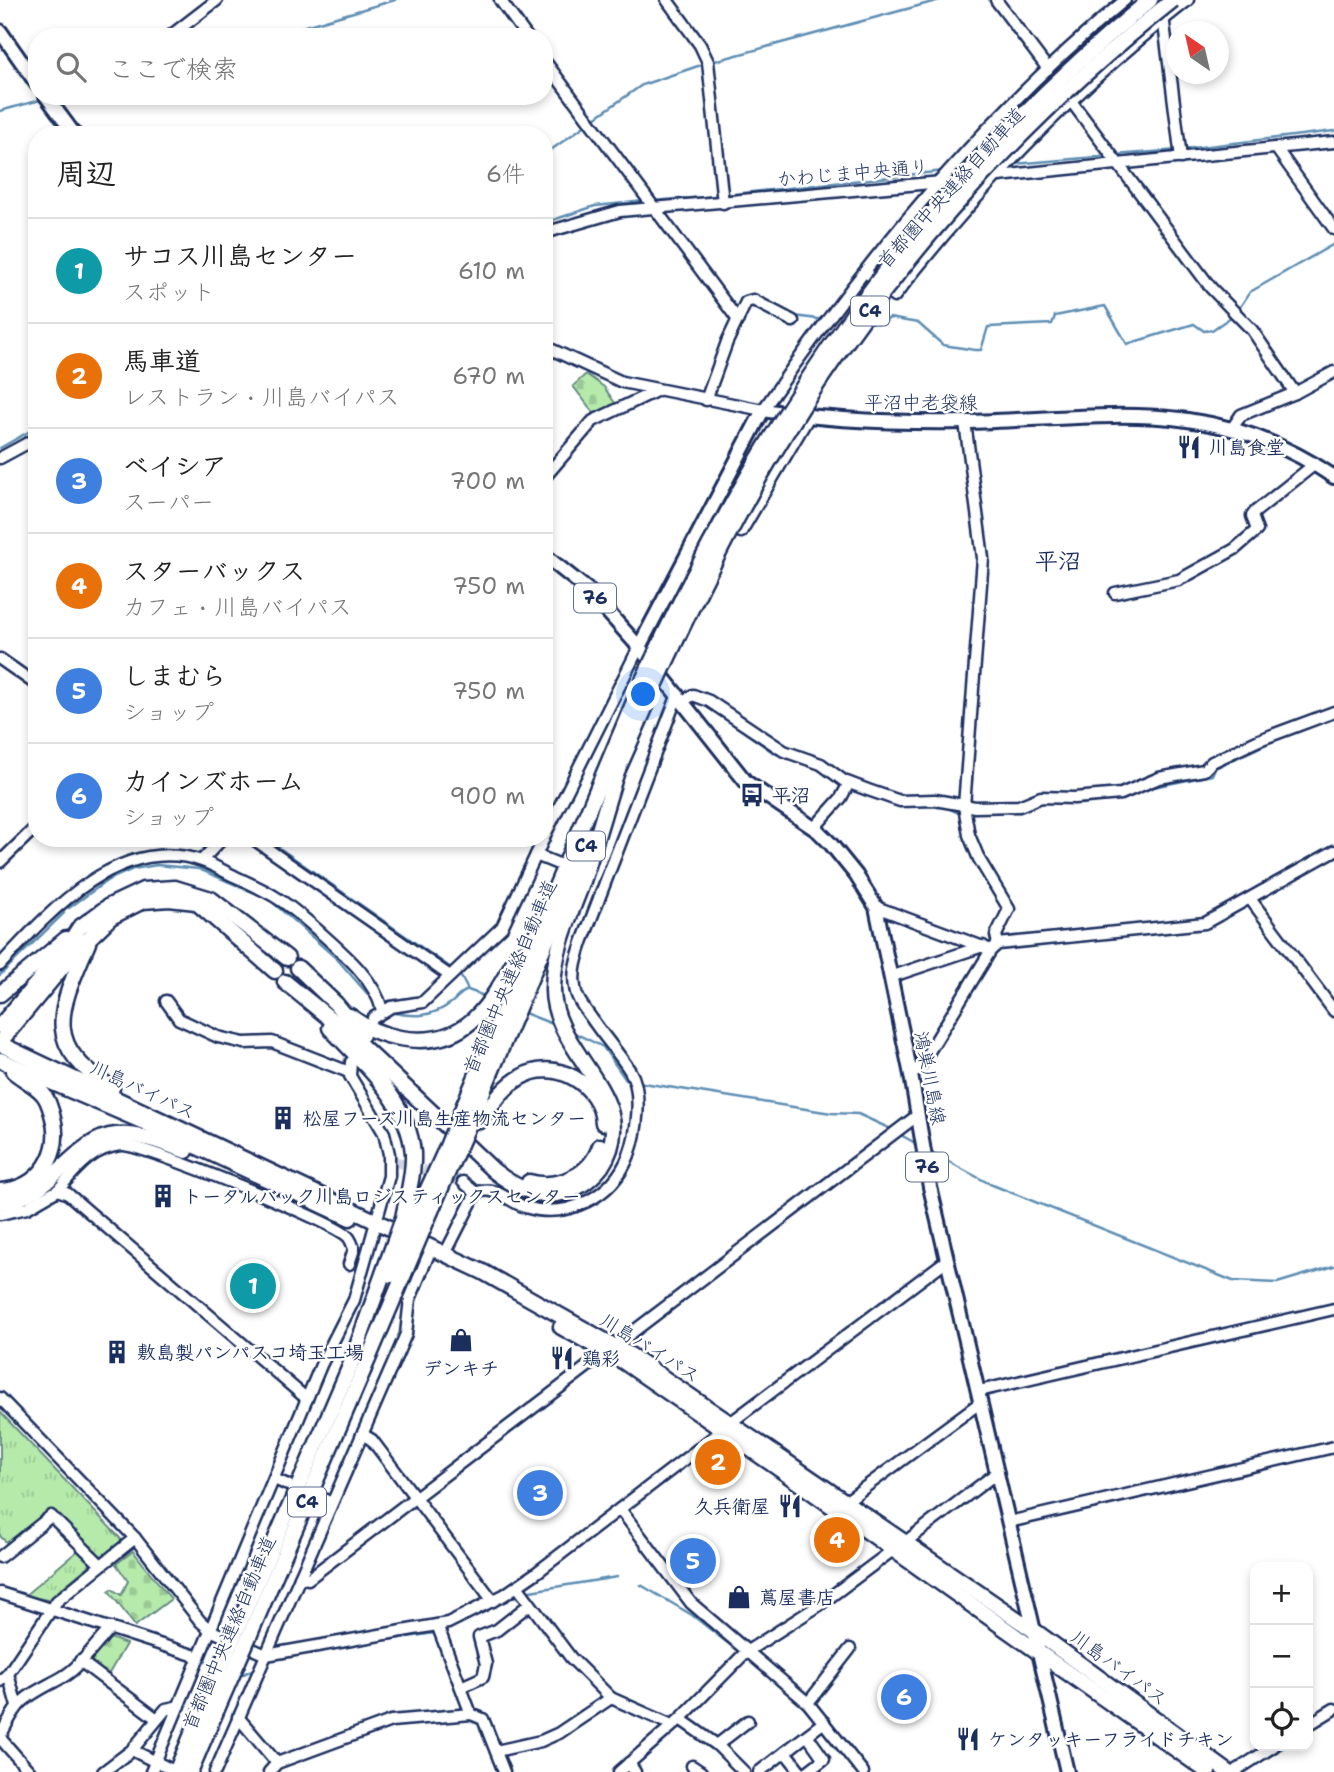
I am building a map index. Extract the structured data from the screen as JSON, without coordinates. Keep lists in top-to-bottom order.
{
  "streets": {
    "highway": ["首都圏中央連絡自動車道", "C4", "川島バイパス"],
    "main road": ["平沼中老袋線", "76", "鴻巣川島線"],
    "street": ["かわじま中央通り"]
  },
  "crossings": [
    ["鴻巣川島線", "川島バイパス"]
  ],
  "districts": ["平沼"],
  "places": {
    "restaurant": [
      "川島食堂",
      "鶏彩",
      "久兵衛屋",
      "ケンタッキーフライドチキン"
    ],
    "bus stop": ["平沼"],
    "building": ["松屋フーズ川島生産物流センター", "トータルバック川島ロジスティックスセンター", "敷島製パンパスコ埼玉工場"],
    "shop": ["デンキチ", "蔦屋書店"]
  },
  "north": "top left",
  "page": {
    "search": "ここで検索",
    "heading": ["周辺", "6件"],
    "list": [
      {
        "mark": "1",
        "name": "サコス川島センター",
        "note": "スポット",
        "value": "610 m"
      },
      {
        "mark": "2",
        "name": "馬車道",
        "note": "レストラン · 川島バイパス",
        "value": "670 m"
      },
      {
        "mark": "3",
        "name": "ベイシア",
        "note": "スーパー",
        "value": "700 m"
      },
      {
        "mark": "4",
        "name": "スターバックス",
        "note": "カフェ · 川島バイパス",
        "value": "750 m"
      },
      {
        "mark": "5",
        "name": "しまむら",
        "note": "ショップ",
        "value": "750 m"
      },
      {
        "mark": "6",
        "name": "カインズホーム",
        "note": "ショップ",
        "value": "900 m"
      }
    ],
    "pins": [
      "1",
      "2",
      "3",
      "4",
      "5",
      "6"
    ],
    "map_buttons": ["+", "−"]
  }
}
